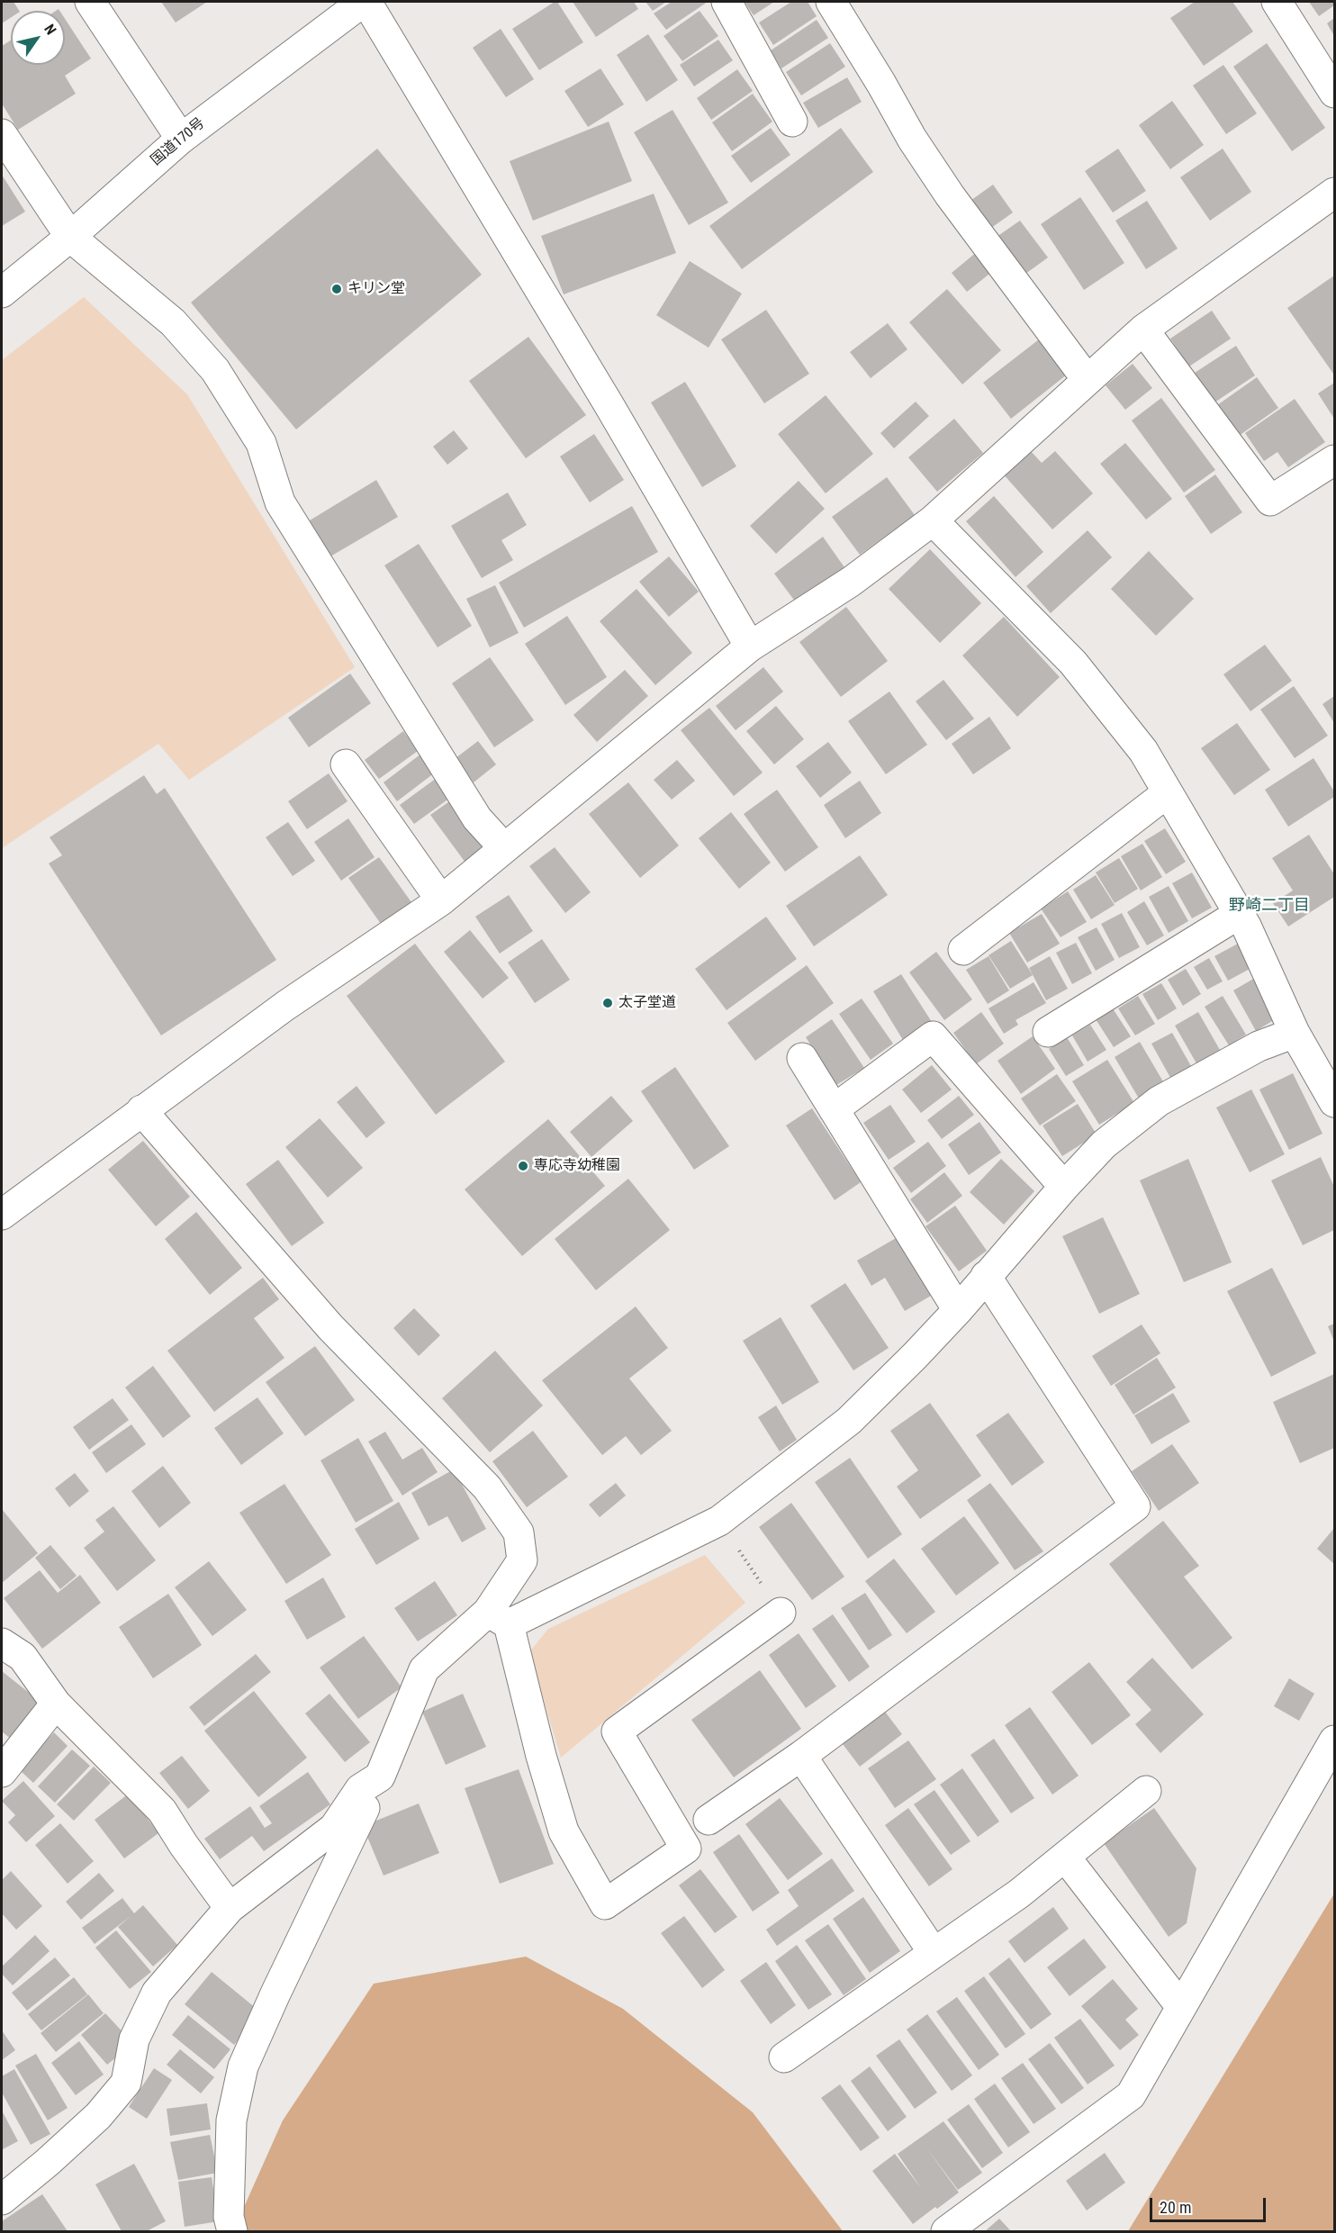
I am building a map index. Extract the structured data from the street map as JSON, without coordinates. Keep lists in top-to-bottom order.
{
  "streets": {
    "main road": ["国道170号"]
  },
  "districts": ["野崎二丁目"],
  "places": ["キリン堂", "太子堂道", "専応寺幼稚園"],
  "scale_bar": "20 m",
  "north": "top right"
}
